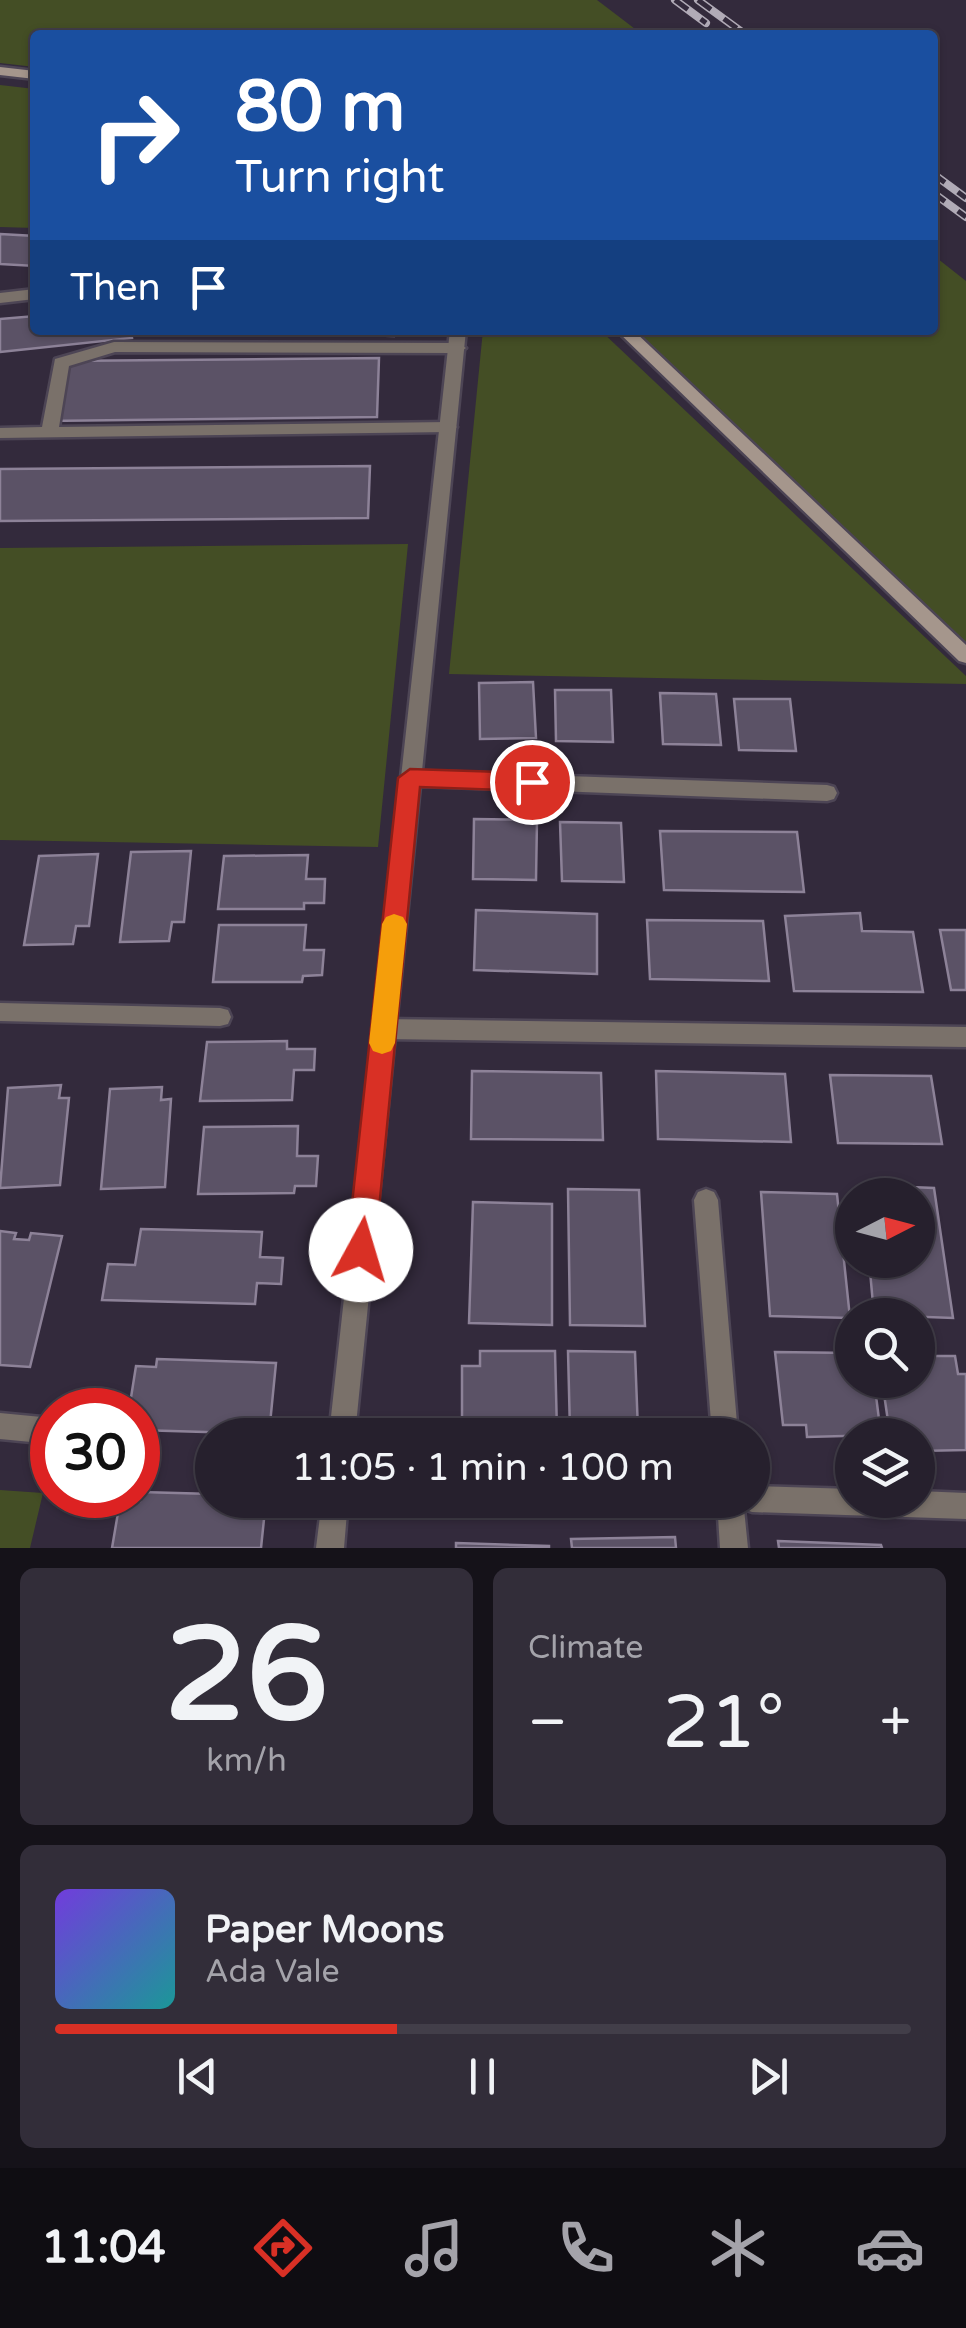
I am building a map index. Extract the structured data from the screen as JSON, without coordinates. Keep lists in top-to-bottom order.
{
  "north": "right",
  "page": {
    "turn": ["80 m", "Turn right"],
    "then": "Then",
    "limit": "30",
    "trip": "11:05 · 1 min · 100 m",
    "tile": [
      ["26", "km/h"],
      "Climate"
    ],
    "heat": ["−", "21°", "+"],
    "song": ["Paper Moons", "Ada Vale"],
    "tabs": "11:04"
  }
}
